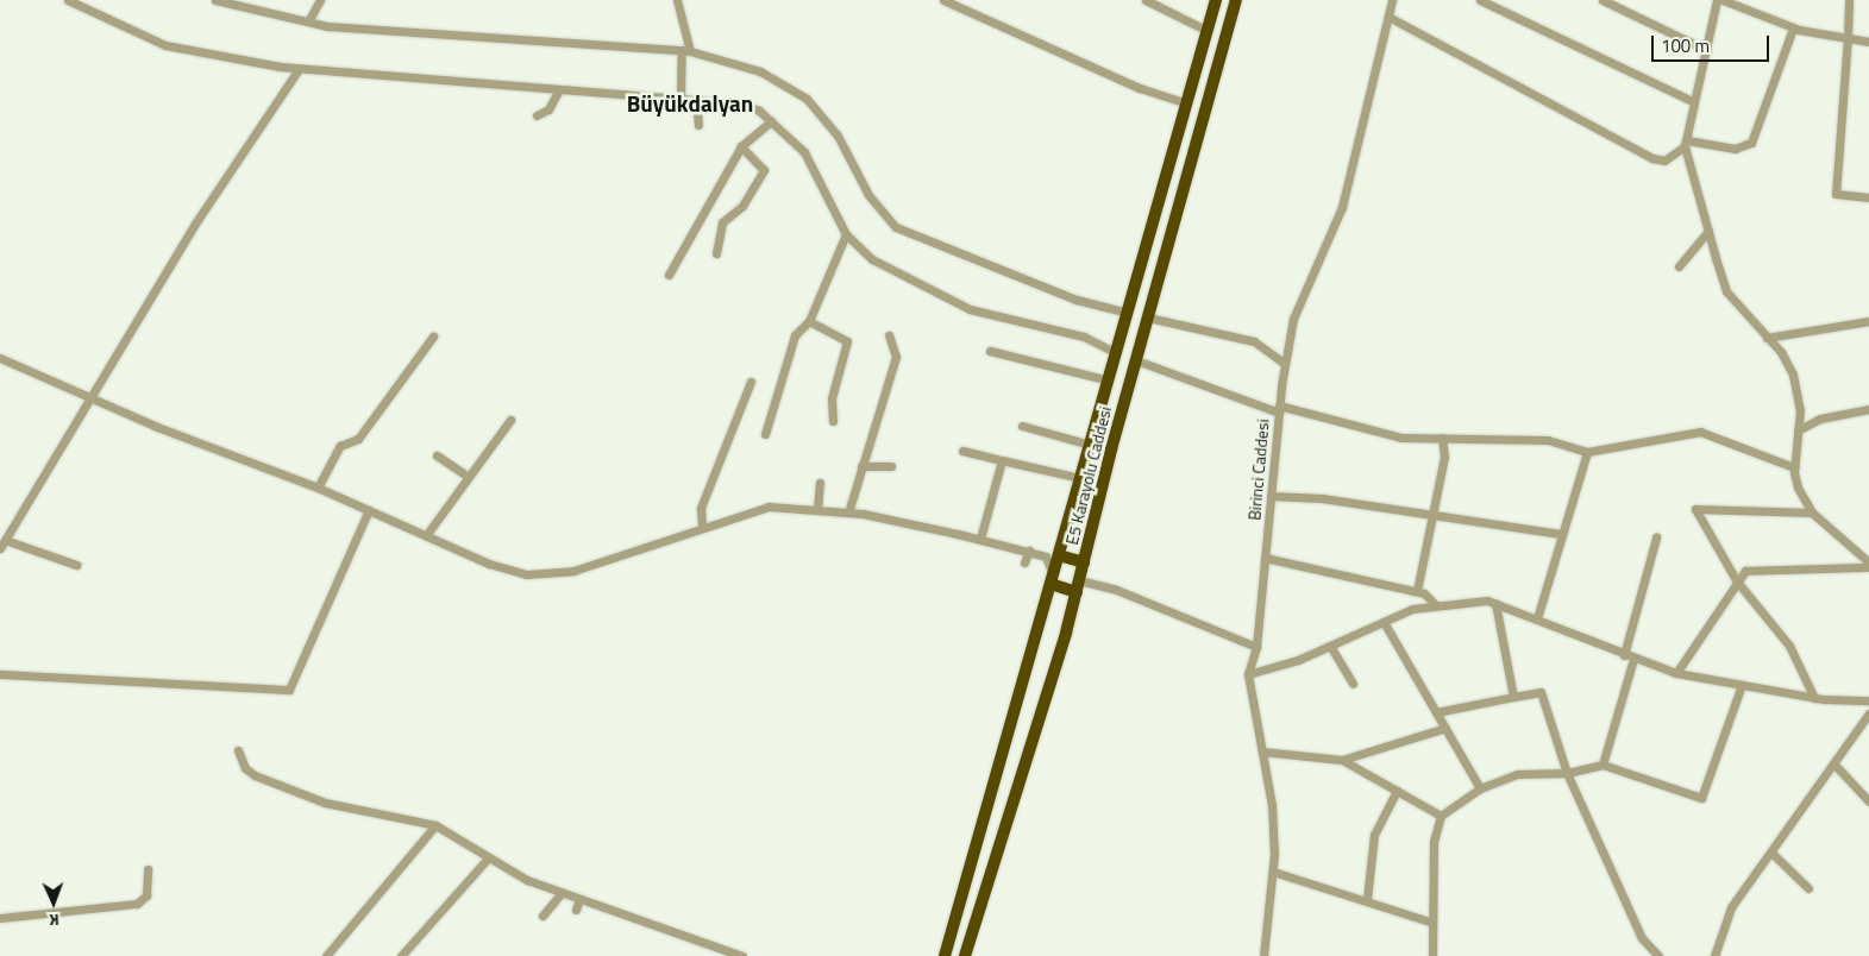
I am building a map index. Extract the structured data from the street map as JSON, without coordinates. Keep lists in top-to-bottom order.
{
  "streets": {
    "highway": ["E5 Karayolu Caddesi"],
    "street": ["Birinci Caddesi"]
  },
  "districts": ["Büyükdalyan"],
  "scale_bar": "100 m",
  "north": "bottom"
}
